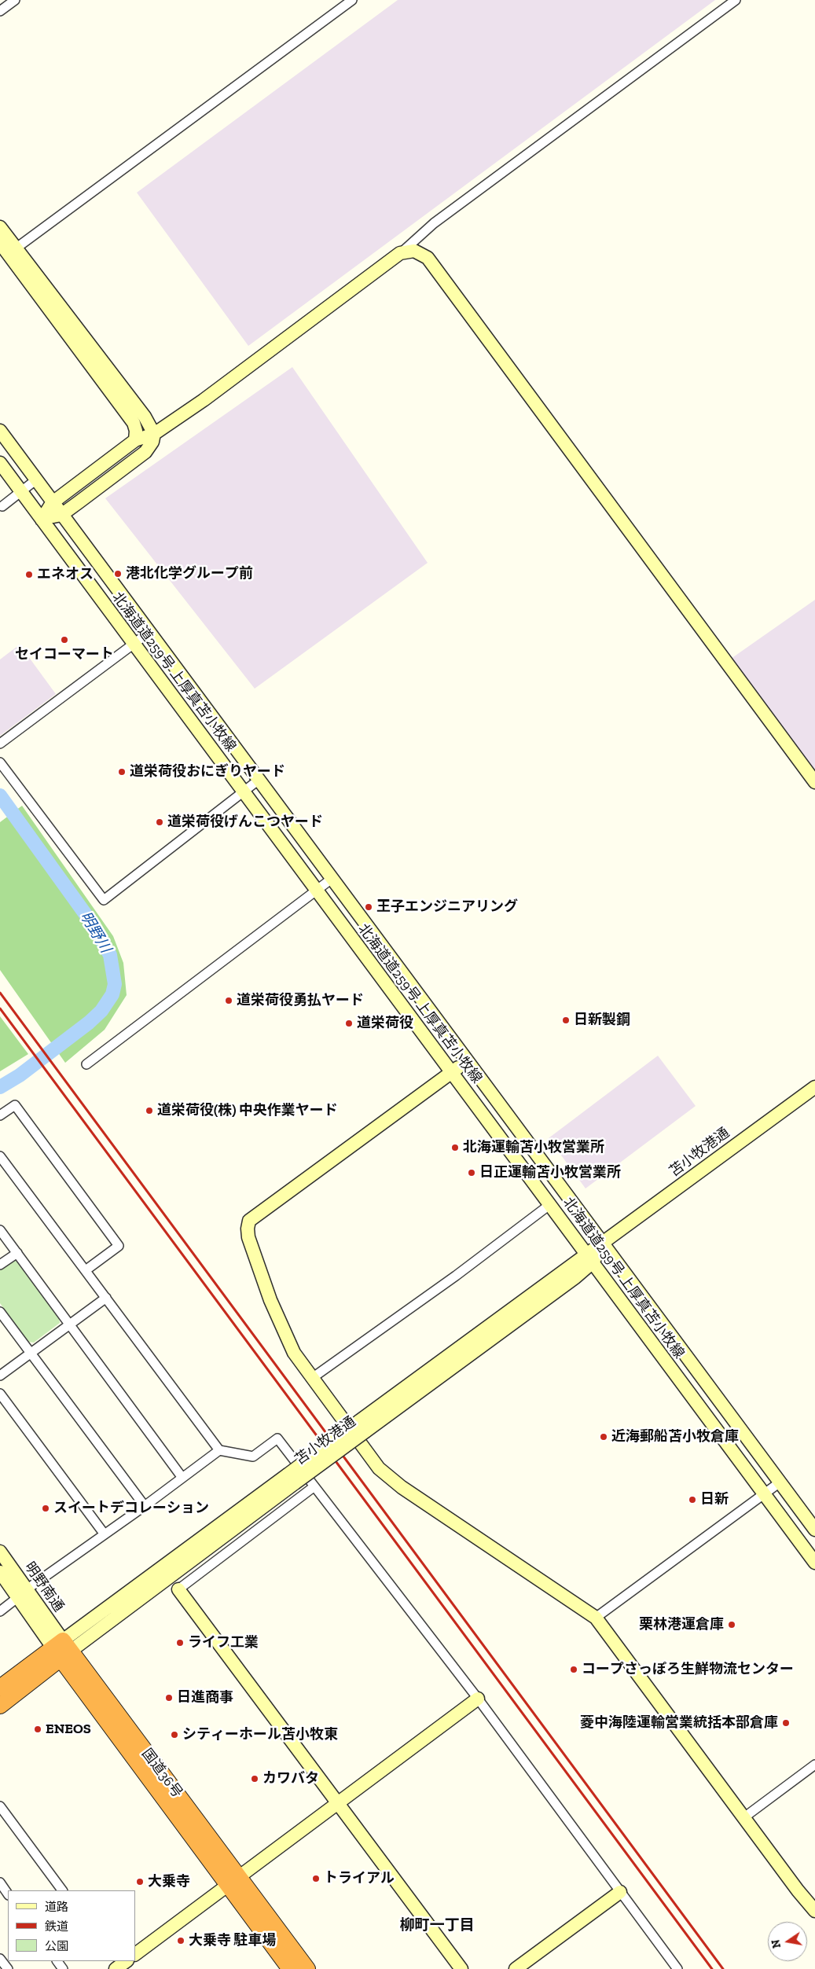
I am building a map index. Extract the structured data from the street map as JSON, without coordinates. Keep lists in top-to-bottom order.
{
  "streets": {
    "highway": ["国道36号"],
    "street": ["北海道道259号 上厚真苫小牧線", "苫小牧港通", "明野南通"]
  },
  "crossings": [
    ["北海道道259号 上厚真苫小牧線", "苫小牧港通"],
    ["苫小牧港通", "明野南通"],
    ["苫小牧港通", "国道36号"],
    ["明野南通", "国道36号"]
  ],
  "districts": ["柳町一丁目"],
  "water": ["明野川"],
  "places": [
    "港北化学グループ前",
    "エネオス",
    "セイコーマート",
    "道栄荷役おにぎりヤード",
    "道栄荷役げんこつヤード",
    "王子エンジニアリング",
    "道栄荷役勇払ヤード",
    "日新製鋼",
    "道栄荷役",
    "道栄荷役(株) 中央作業ヤード",
    "北海運輸苫小牧営業所",
    "日正運輸苫小牧営業所",
    "近海郵船苫小牧倉庫",
    "日新",
    "スイートデコレーション",
    "栗林港運倉庫",
    "ライフ工業",
    "コープさっぽろ生鮮物流センター",
    "日進商事",
    "菱中海陸運輸営業統括本部倉庫",
    "ENEOS",
    "シティーホール苫小牧東",
    "カワバタ",
    "トライアル",
    "大乗寺",
    "大乗寺 駐車場"
  ],
  "legend": ["道路", "鉄道", "公園"],
  "north": "left"
}
